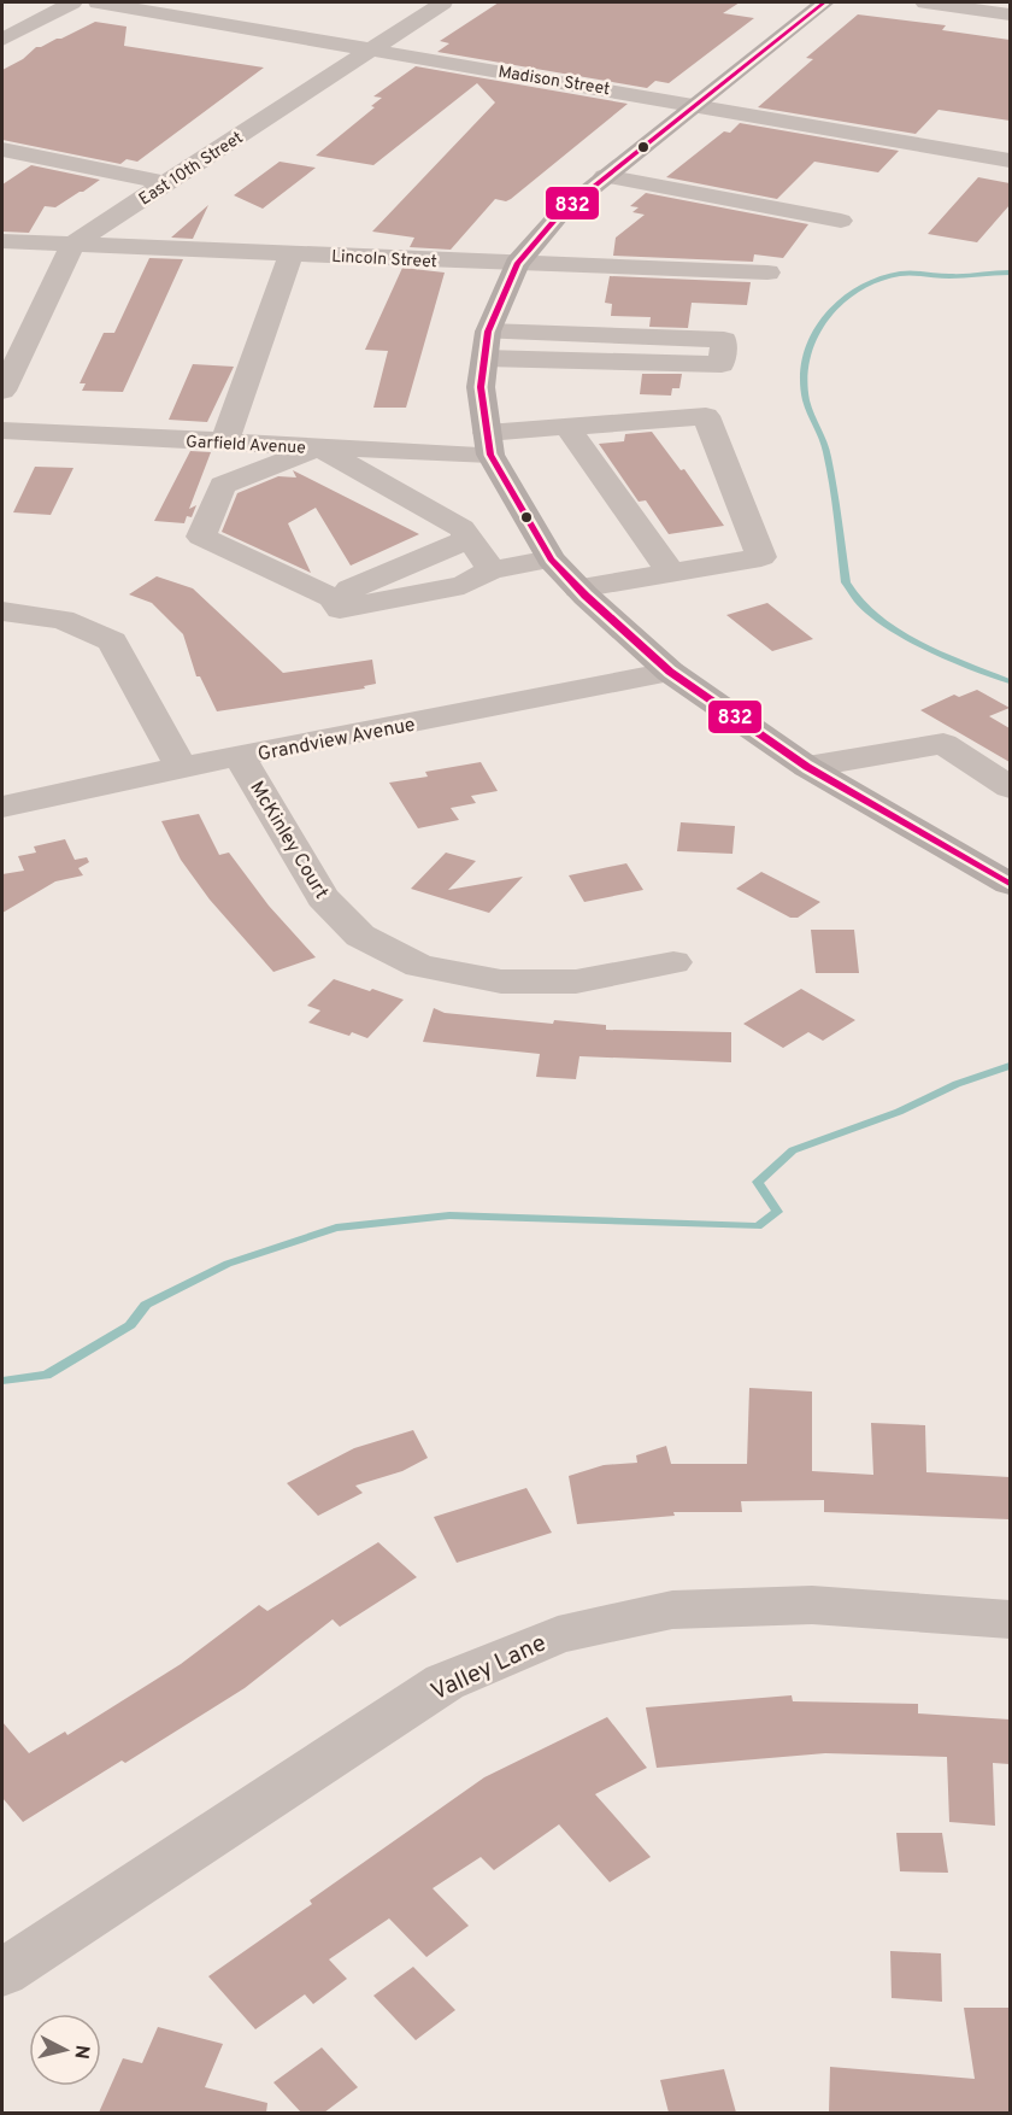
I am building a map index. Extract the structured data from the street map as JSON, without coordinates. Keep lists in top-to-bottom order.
{
  "streets": {
    "street": [
      "Madison Street",
      "East 10th Street",
      "Lincoln Street",
      "Garfield Avenue",
      "Grandview Avenue",
      "McKinley Court",
      "Valley Lane"
    ]
  },
  "crossings": [
    ["Madison Street", "East 10th Street"],
    ["East 10th Street", "Lincoln Street"],
    ["Grandview Avenue", "McKinley Court"]
  ],
  "lines": ["transit line 832"],
  "north": "right"
}
